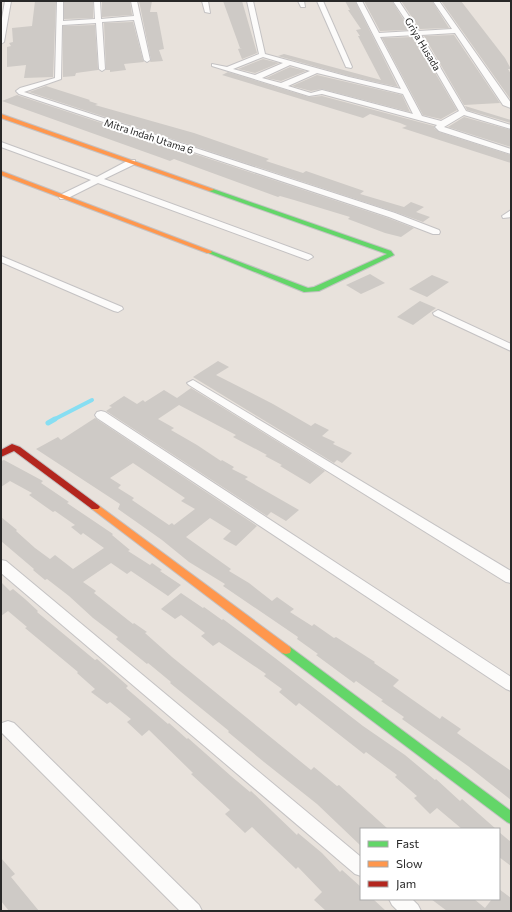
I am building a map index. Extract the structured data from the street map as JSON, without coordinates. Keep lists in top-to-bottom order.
{
  "streets": {
    "street": ["Griya Husada", "Mitra Indah Utama 6"]
  },
  "legend": ["Fast", "Slow", "Jam"]
}
